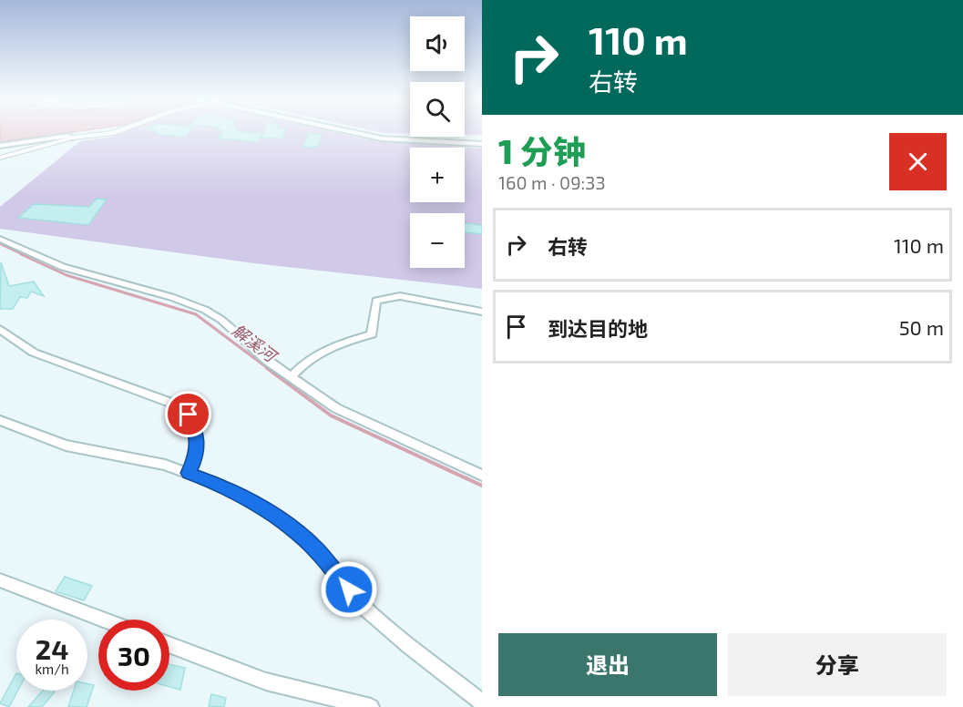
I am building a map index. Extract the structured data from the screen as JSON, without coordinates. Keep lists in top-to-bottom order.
{
  "water": ["解溪河"],
  "page": {
    "turn": ["110 m", "右转"],
    "map_buttons": ["+", "−"],
    "heading": ["1 分钟", "160 m · 09:33"],
    "list": [
      {
        "name": "右转",
        "value": "110 m"
      },
      {
        "name": "到达目的地",
        "value": "50 m"
      }
    ],
    "speed": "24 km/h",
    "limit": "30",
    "buttons": ["退出", "分享"]
  }
}
